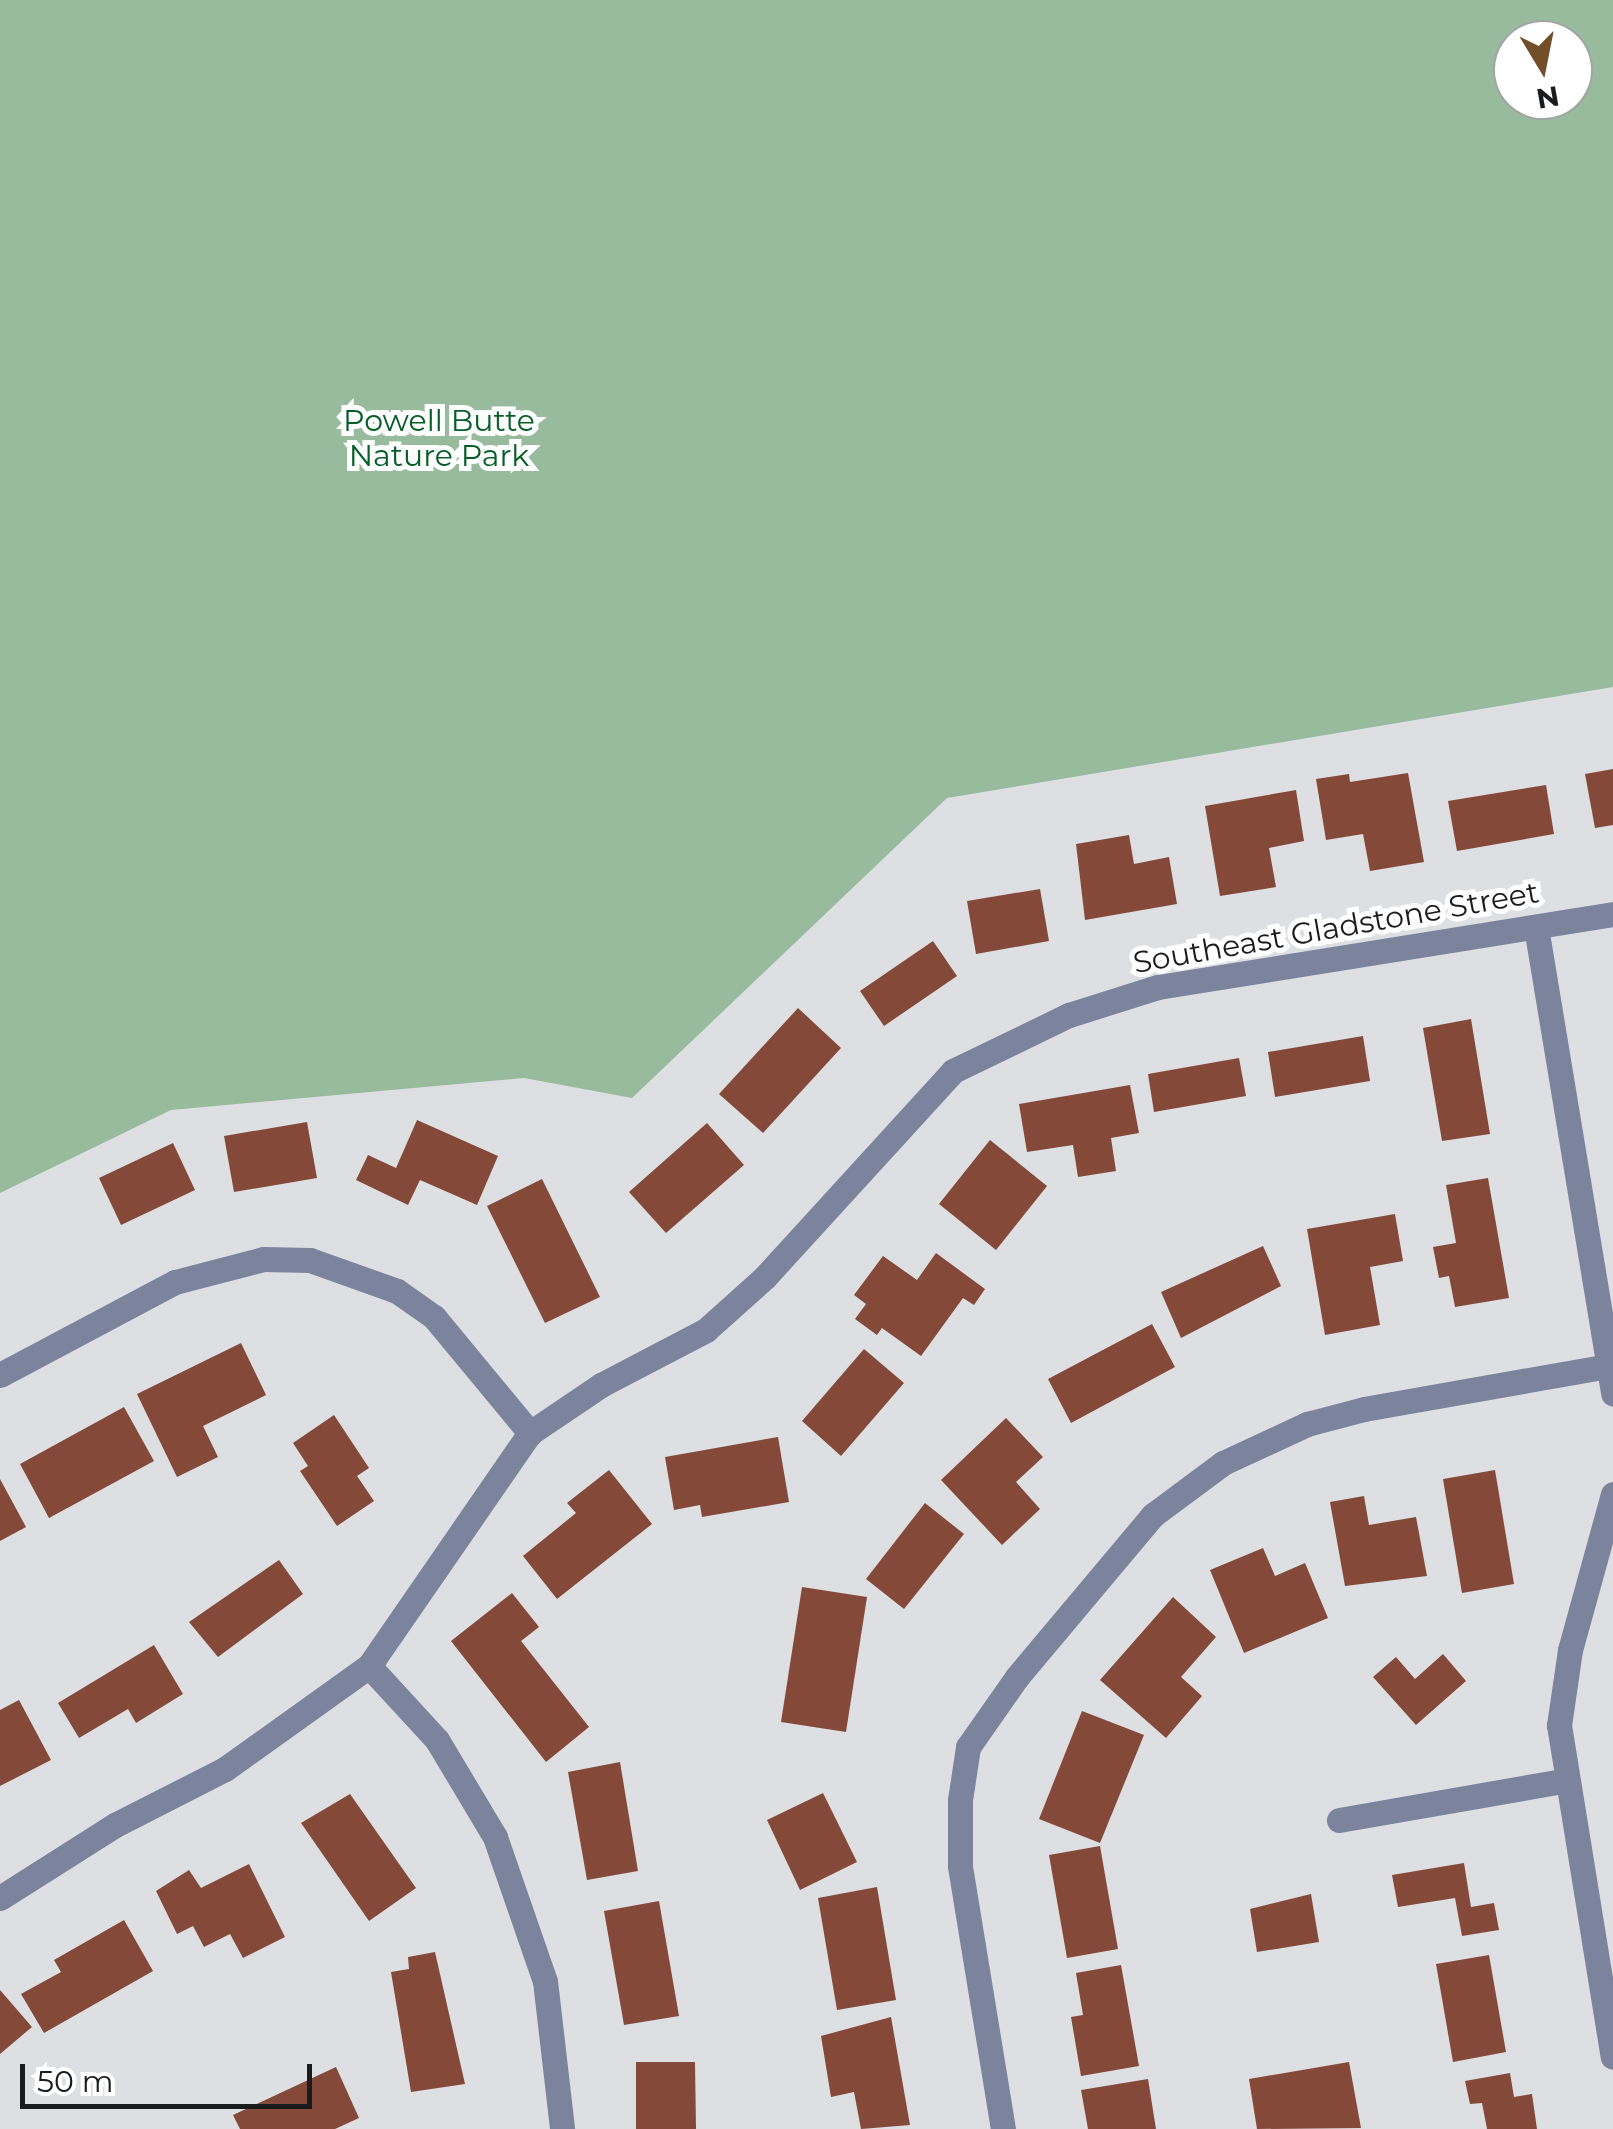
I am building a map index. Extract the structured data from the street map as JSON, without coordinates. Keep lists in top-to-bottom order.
{
  "streets": {
    "street": ["Southeast Gladstone Street"]
  },
  "parks": ["Powell Butte Nature Park"],
  "scale_bar": "50 m",
  "north": "bottom"
}
